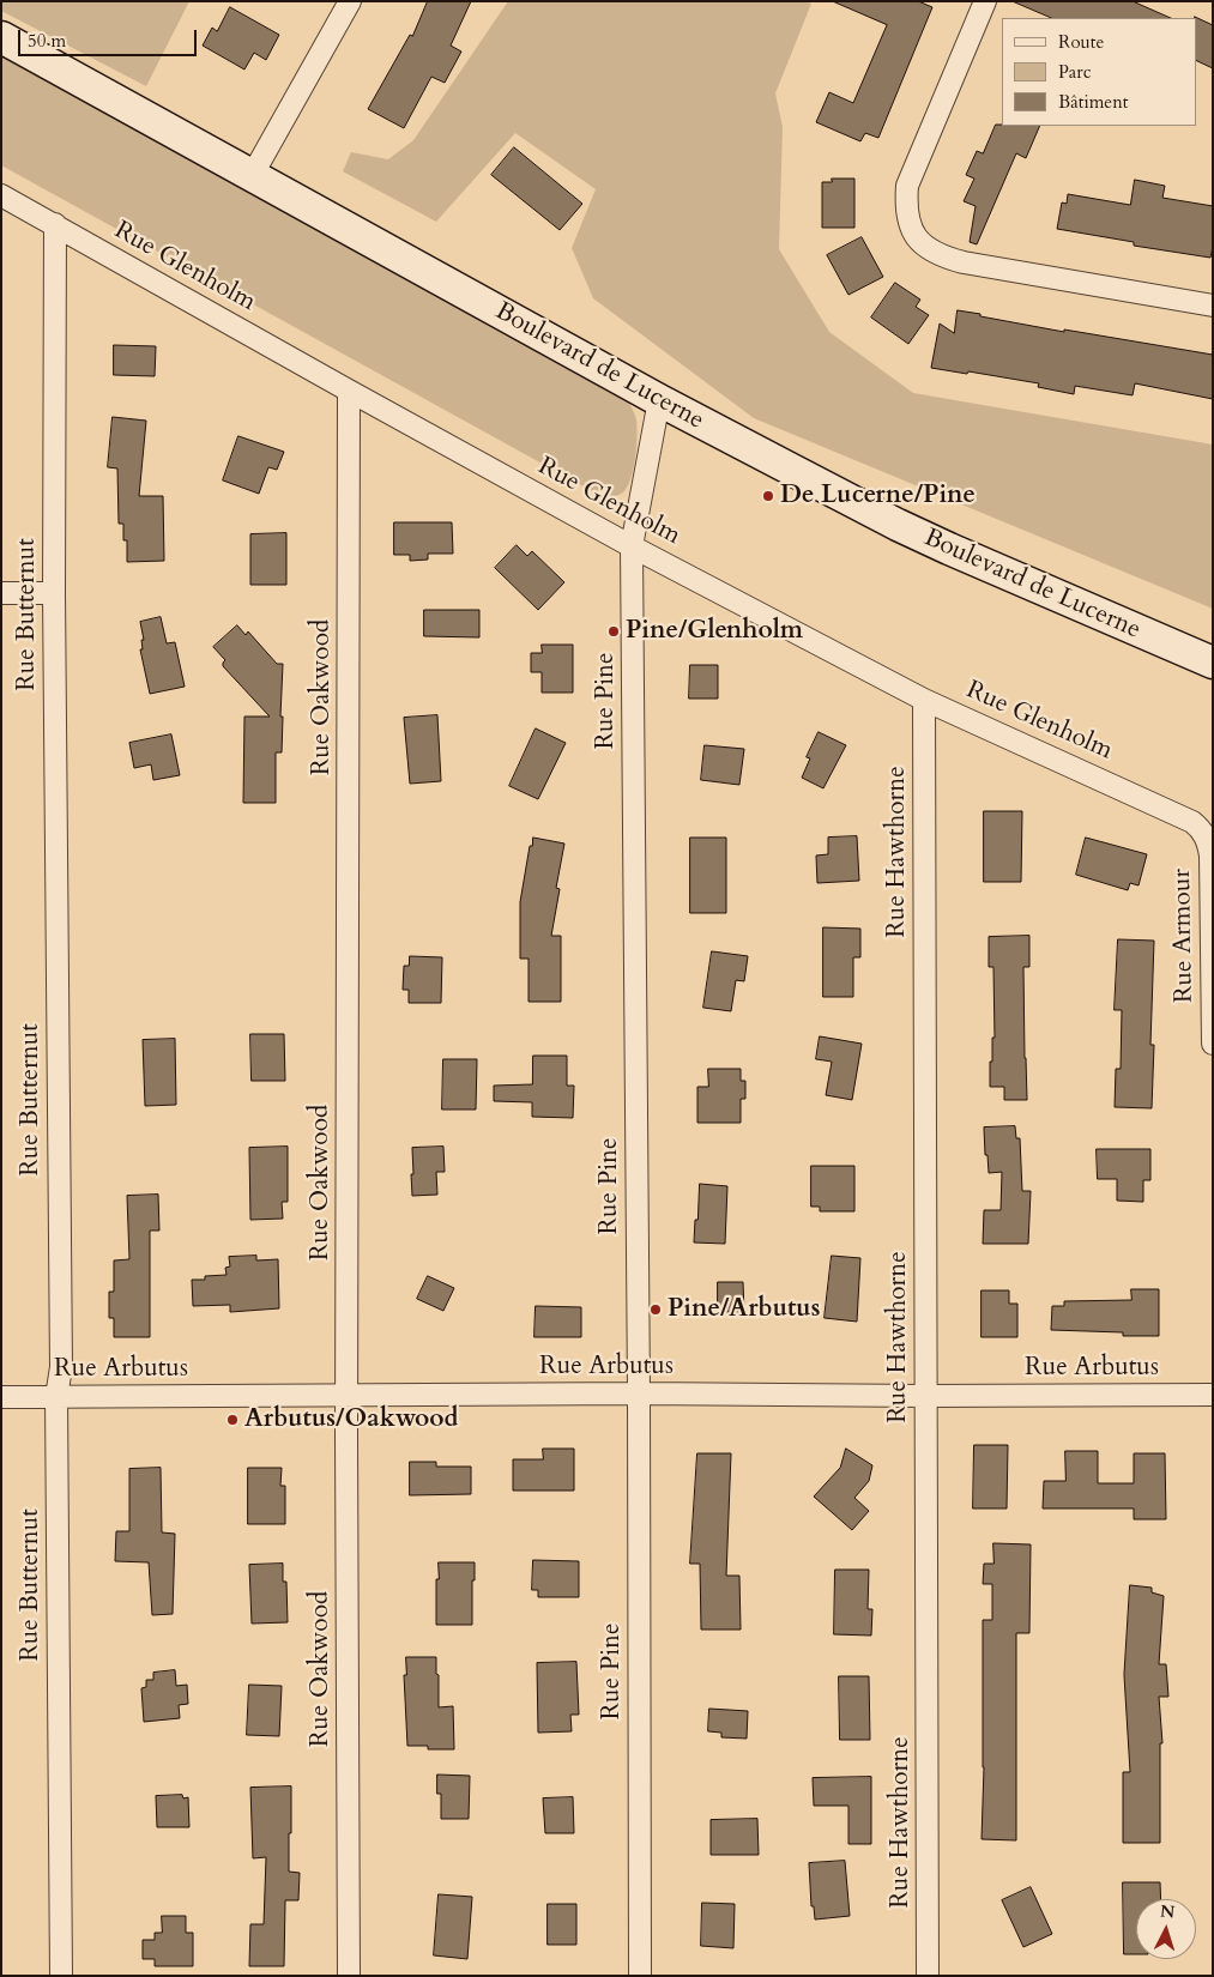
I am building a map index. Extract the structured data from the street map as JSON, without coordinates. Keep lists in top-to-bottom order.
{
  "streets": {
    "main road": ["Boulevard de Lucerne"],
    "street": [
      "Rue Glenholm",
      "Rue Butternut",
      "Rue Oakwood",
      "Rue Pine",
      "Rue Hawthorne",
      "Rue Armour",
      "Rue Arbutus"
    ]
  },
  "crossings": [
    ["Rue Glenholm", "Rue Butternut"],
    ["Rue Glenholm", "Rue Oakwood"],
    ["Rue Glenholm", "Rue Pine"],
    ["Rue Glenholm", "Rue Hawthorne"],
    ["Rue Glenholm", "Rue Armour"],
    ["Boulevard de Lucerne", "Rue Pine"],
    ["Rue Butternut", "Rue Arbutus"],
    ["Rue Oakwood", "Rue Arbutus"],
    ["Rue Pine", "Rue Arbutus"],
    ["Rue Hawthorne", "Rue Arbutus"]
  ],
  "places": [
    "De Lucerne/Pine",
    "Pine/Glenholm",
    "Pine/Arbutus",
    "Arbutus/Oakwood"
  ],
  "legend": ["Route", "Parc", "Bâtiment"],
  "scale_bar": "50 m",
  "north": "top"
}
